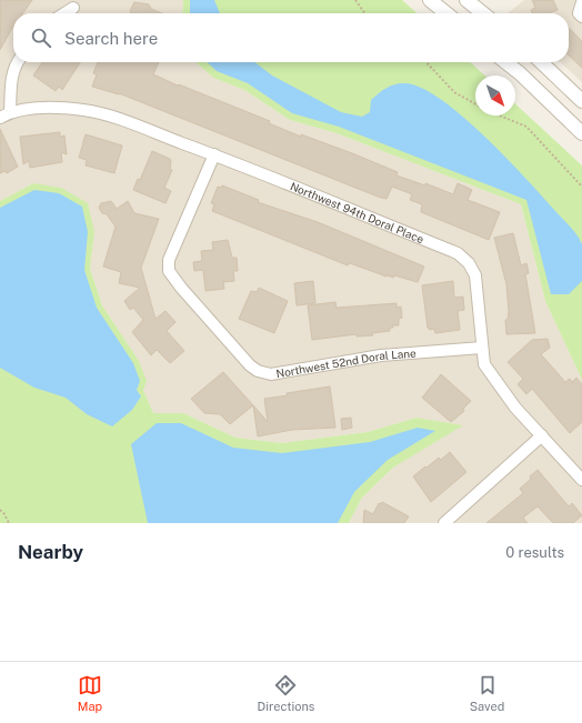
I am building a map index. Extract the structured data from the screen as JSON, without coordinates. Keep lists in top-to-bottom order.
{
  "streets": {
    "street": ["Northwest 94th Doral Place", "Northwest 52nd Doral Lane"]
  },
  "crossings": [
    ["Northwest 94th Doral Place", "Northwest 52nd Doral Lane"]
  ],
  "north": "bottom right",
  "page": {
    "search": "Search here",
    "heading": ["Nearby", "0 results"],
    "nav": ["Map", "Directions", "Saved"]
  }
}
